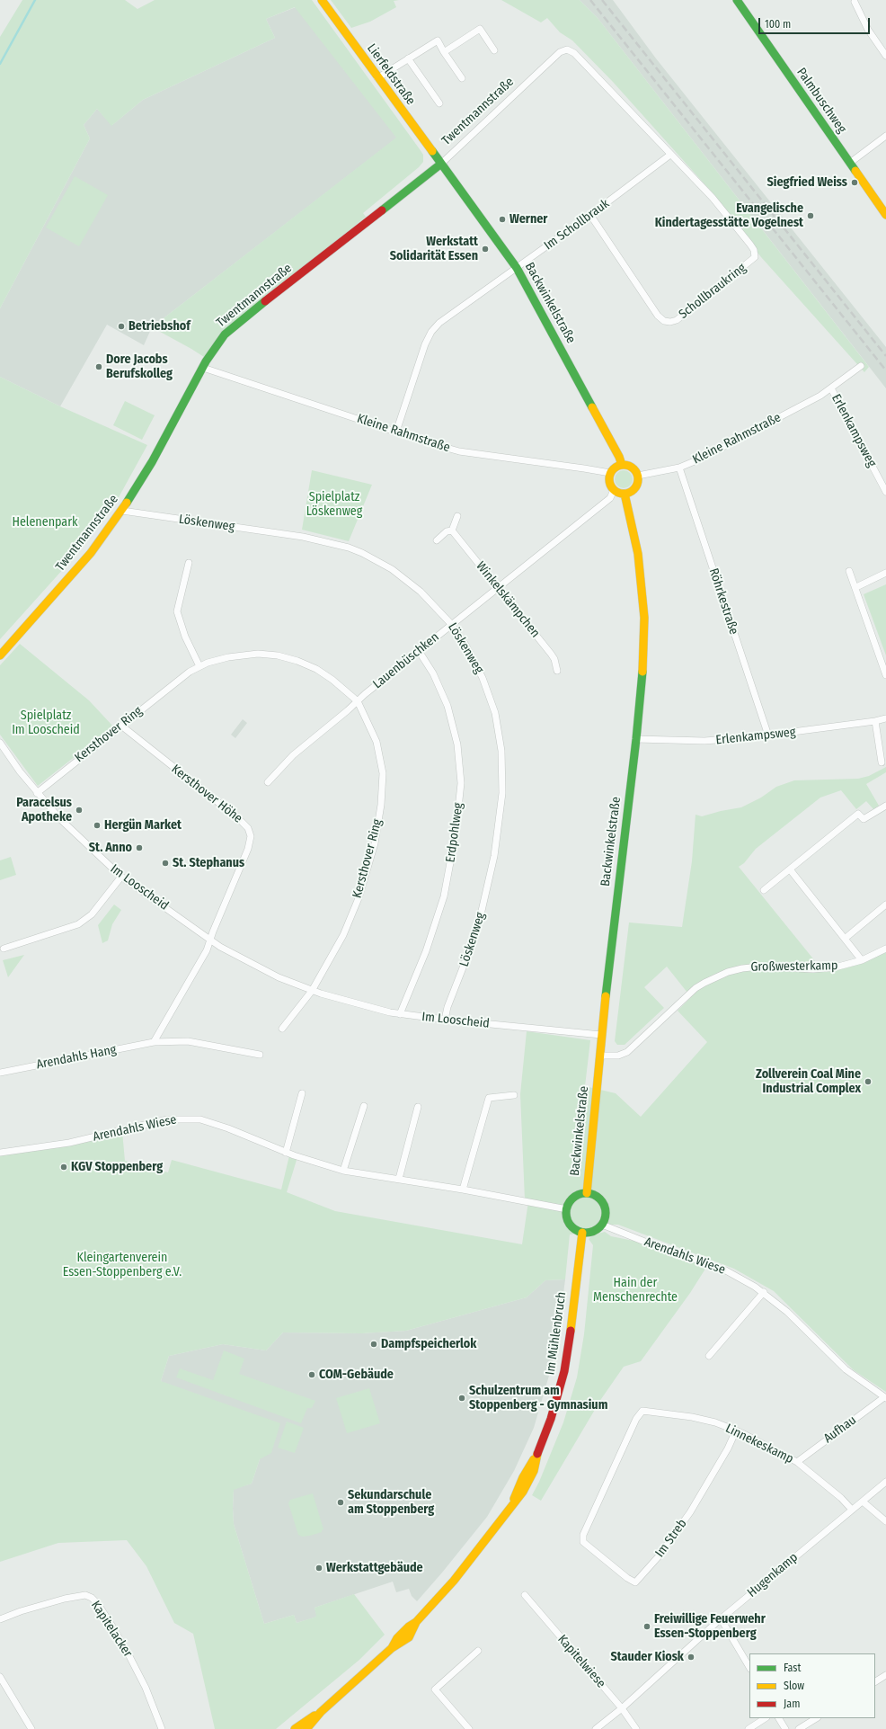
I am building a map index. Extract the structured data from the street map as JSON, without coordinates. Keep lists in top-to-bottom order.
{
  "streets": {
    "main road": [
      "Lierfeldstraße",
      "Palmbuschweg",
      "Twentmannstraße",
      "Backwinkelstraße",
      "Im Mühlenbruch"
    ],
    "street": [
      "Im Schollbrauk",
      "Schollbraukring",
      "Erlenkampsweg",
      "Kleine Rahmstraße",
      "Löskenweg",
      "Winkelskämpchen",
      "Röhrkestraße",
      "Lauenbüschken",
      "Kersthover Ring",
      "Kersthover Höhe",
      "Erdpohlweg",
      "Im Looscheid",
      "Großwesterkamp",
      "Arendahls Hang",
      "Arendahls Wiese",
      "Aufhau",
      "Linnekeskamp",
      "Im Streb",
      "Hugenkamp",
      "Kapitelacker",
      "Kapitelwiese"
    ]
  },
  "crossings": [
    ["Lierfeldstraße", "Twentmannstraße"],
    ["Lierfeldstraße", "Backwinkelstraße"],
    ["Twentmannstraße", "Im Schollbrauk"],
    ["Twentmannstraße", "Schollbraukring"],
    ["Twentmannstraße", "Backwinkelstraße"],
    ["Twentmannstraße", "Kleine Rahmstraße"],
    ["Twentmannstraße", "Löskenweg"],
    ["Im Schollbrauk", "Schollbraukring"],
    ["Im Schollbrauk", "Backwinkelstraße"],
    ["Im Schollbrauk", "Kleine Rahmstraße"],
    ["Backwinkelstraße", "Erlenkampsweg"],
    ["Backwinkelstraße", "Kleine Rahmstraße"],
    ["Backwinkelstraße", "Lauenbüschken"],
    ["Backwinkelstraße", "Im Looscheid"],
    ["Backwinkelstraße", "Großwesterkamp"],
    ["Backwinkelstraße", "Arendahls Wiese"],
    ["Backwinkelstraße", "Im Mühlenbruch"],
    ["Erlenkampsweg", "Kleine Rahmstraße"],
    ["Erlenkampsweg", "Röhrkestraße"],
    ["Kleine Rahmstraße", "Röhrkestraße"],
    ["Kleine Rahmstraße", "Lauenbüschken"],
    ["Löskenweg", "Lauenbüschken"],
    ["Löskenweg", "Im Looscheid"],
    ["Winkelskämpchen", "Lauenbüschken"],
    ["Lauenbüschken", "Kersthover Ring"],
    ["Lauenbüschken", "Erdpohlweg"],
    ["Kersthover Ring", "Kersthover Höhe"],
    ["Kersthover Ring", "Im Looscheid"],
    ["Kersthover Höhe", "Im Looscheid"],
    ["Erdpohlweg", "Im Looscheid"],
    ["Arendahls Wiese", "Im Mühlenbruch"],
    ["Arendahls Wiese", "Aufhau"],
    ["Aufhau", "Linnekeskamp"],
    ["Linnekeskamp", "Im Streb"],
    ["Linnekeskamp", "Hugenkamp"],
    ["Hugenkamp", "Kapitelwiese"]
  ],
  "parks": [
    "Spielplatz Löskenweg",
    "Helenenpark",
    "Spielplatz Im Looscheid",
    "Kleingartenverein Essen-Stoppenberg e.V.",
    "Hain der Menschenrechte"
  ],
  "places": [
    "Siegfried Weiss",
    "Evangelische Kindertagesstätte Vogelnest",
    "Werner",
    "Werkstatt Solidarität Essen",
    "Betriebshof",
    "Dore Jacobs Berufskolleg",
    "Paracelsus Apotheke",
    "Hergün Market",
    "St. Anno",
    "St. Stephanus",
    "Zollverein Coal Mine Industrial Complex",
    "KGV Stoppenberg",
    "Dampfspeicherlok",
    "COM-Gebäude",
    "Schulzentrum am Stoppenberg - Gymnasium",
    "Sekundarschule am Stoppenberg",
    "Werkstattgebäude",
    "Freiwillige Feuerwehr Essen-Stoppenberg",
    "Stauder Kiosk"
  ],
  "legend": ["Fast", "Slow", "Jam"],
  "scale_bar": "100 m"
}
